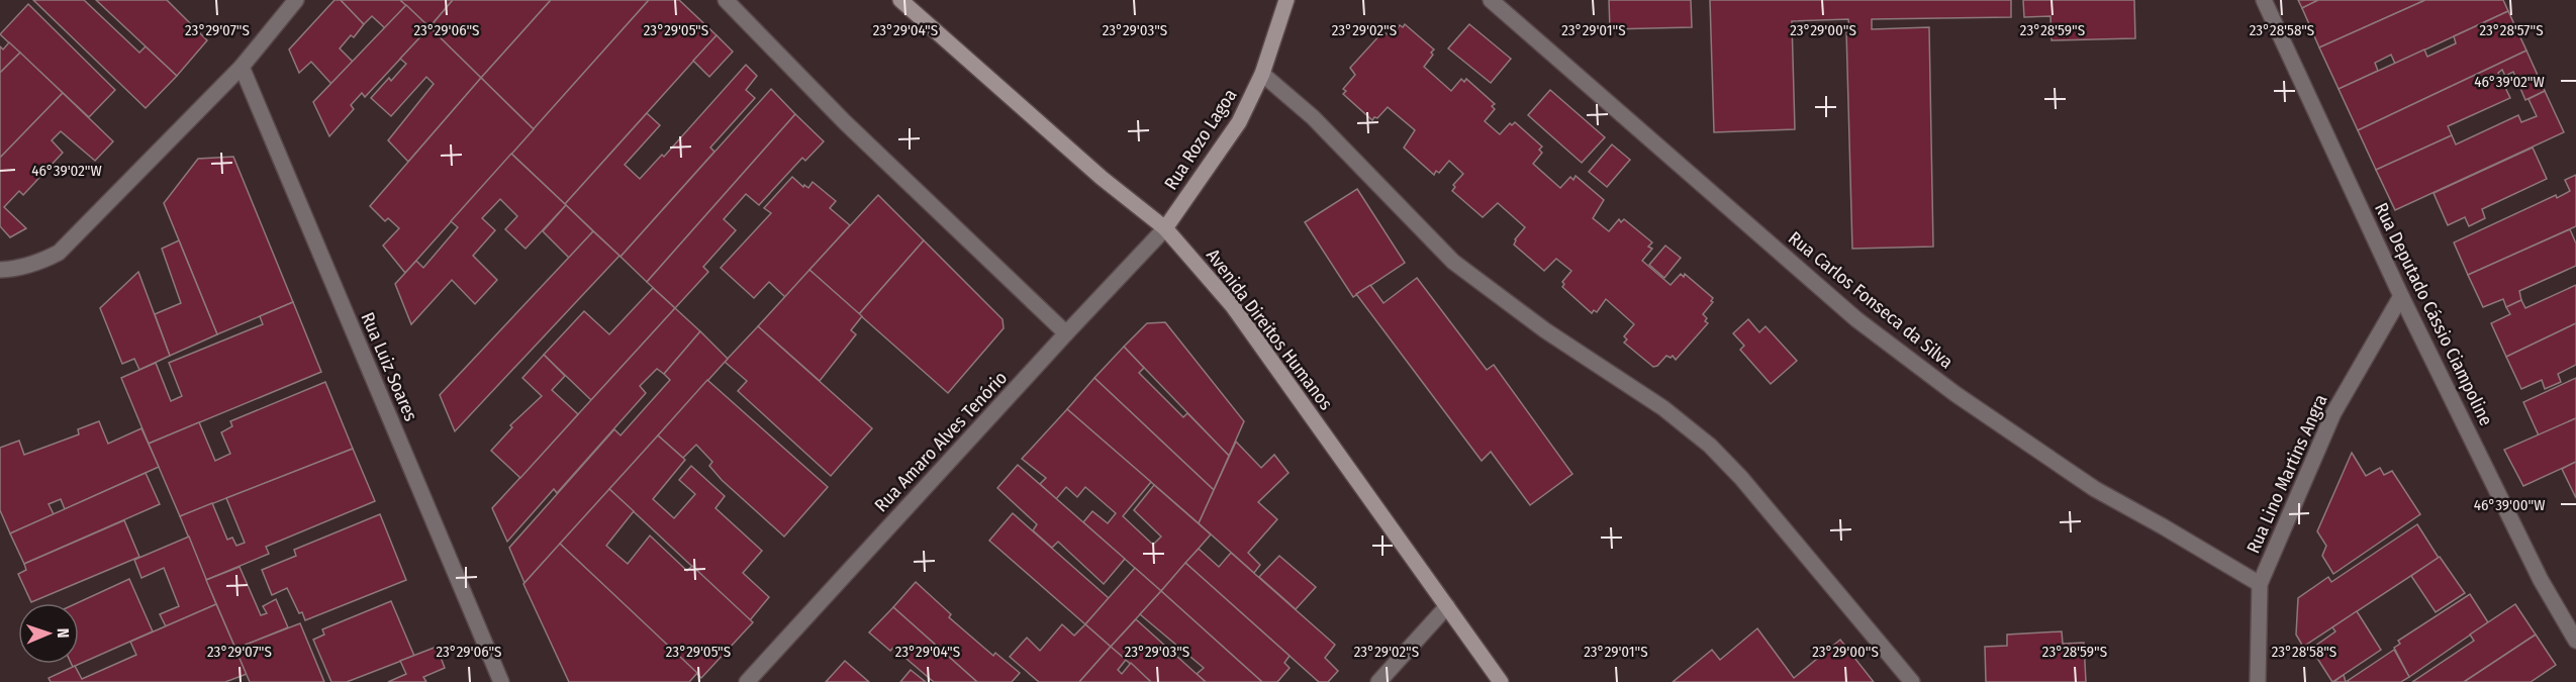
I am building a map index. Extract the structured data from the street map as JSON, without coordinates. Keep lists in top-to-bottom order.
{
  "streets": {
    "main road": ["Rua Rozo Lagoa", "Avenida Direitos Humanos"],
    "street": [
      "Rua Carlos Fonseca da Silva",
      "Rua Deputado Cássio Ciampoline",
      "Rua Luiz Soares",
      "Rua Amaro Alves Tenório",
      "Rua Lino Martins Angra"
    ]
  },
  "crossings": [
    ["Rua Rozo Lagoa", "Avenida Direitos Humanos"],
    ["Rua Rozo Lagoa", "Rua Amaro Alves Tenório"],
    ["Rua Carlos Fonseca da Silva", "Rua Lino Martins Angra"],
    ["Rua Deputado Cássio Ciampoline", "Rua Lino Martins Angra"],
    ["Avenida Direitos Humanos", "Rua Amaro Alves Tenório"]
  ],
  "north": "right",
  "coordinates": [
    "23°29'07\"S",
    "23°29'06\"S",
    "23°29'05\"S",
    "23°29'04\"S",
    "23°29'03\"S",
    "23°29'02\"S",
    "23°29'01\"S",
    "23°29'00\"S",
    "23°28'59\"S",
    "23°28'58\"S",
    "23°28'57\"S",
    "46°39'02\"W",
    "46°39'00\"W"
  ]
}
